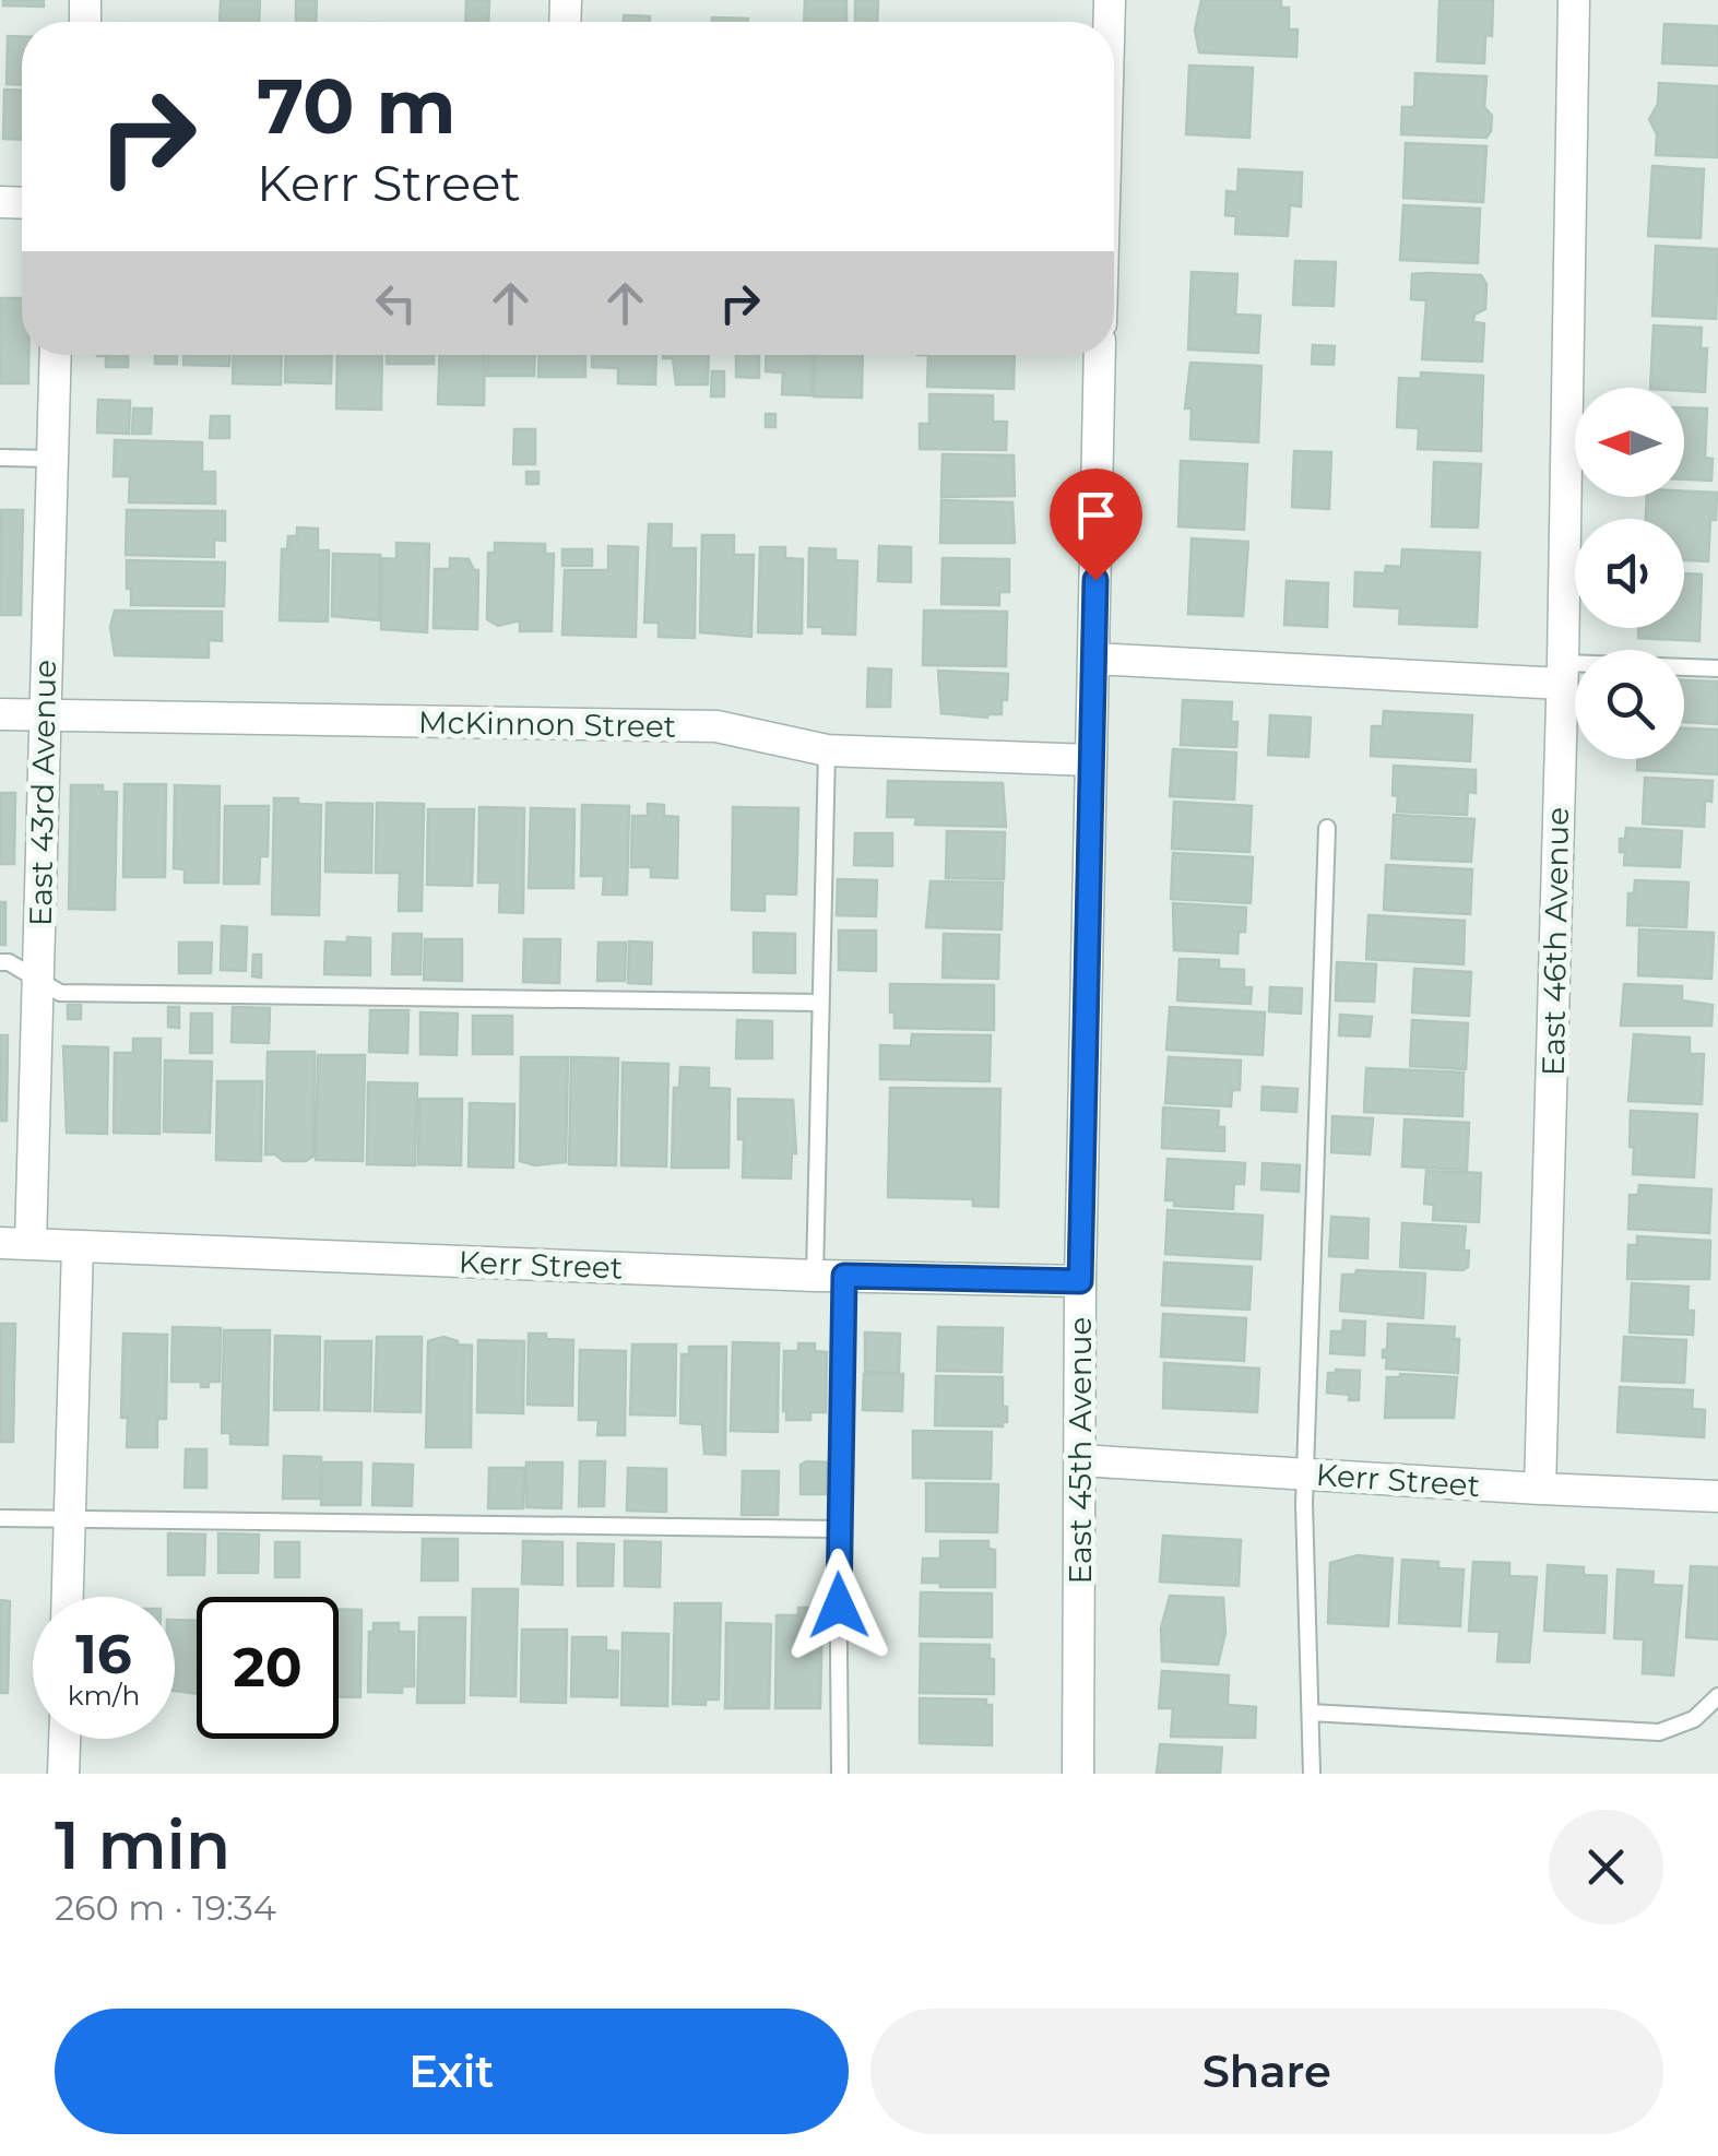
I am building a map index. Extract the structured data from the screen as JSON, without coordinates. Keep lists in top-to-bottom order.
{
  "streets": {
    "street": [
      "McKinnon Street",
      "East 43rd Avenue",
      "East 46th Avenue",
      "Kerr Street",
      "East 45th Avenue"
    ]
  },
  "crossings": [
    ["McKinnon Street", "East 43rd Avenue"],
    ["McKinnon Street", "East 45th Avenue"],
    ["East 43rd Avenue", "Kerr Street"],
    ["East 46th Avenue", "Kerr Street"],
    ["Kerr Street", "East 45th Avenue"]
  ],
  "north": "left",
  "page": {
    "turn": ["70 m", "Kerr Street"],
    "speed": "16 km/h",
    "limit": "20",
    "heading": ["1 min", "260 m · 19:34"],
    "buttons": ["Exit", "Share"]
  }
}
